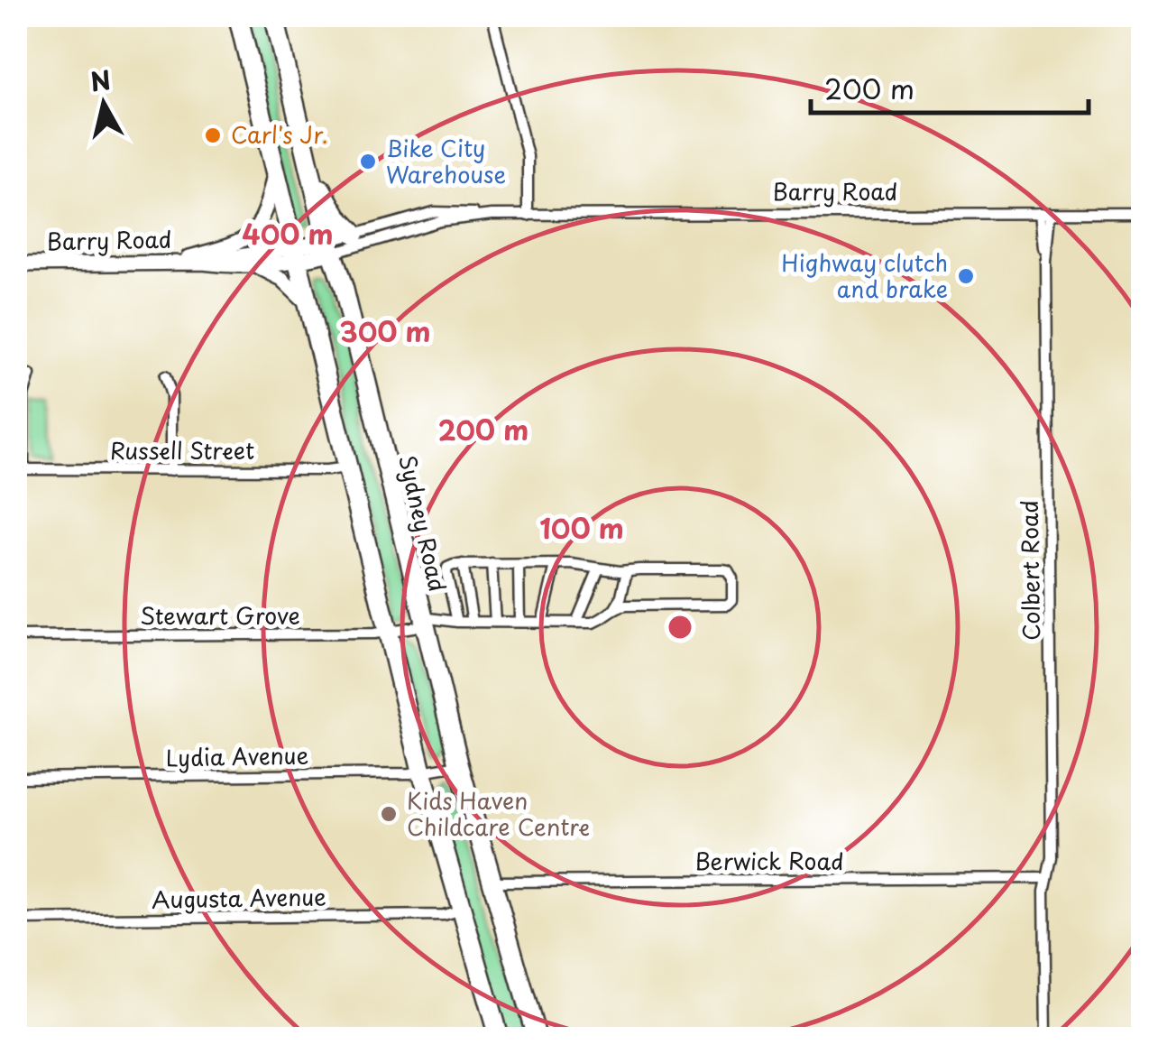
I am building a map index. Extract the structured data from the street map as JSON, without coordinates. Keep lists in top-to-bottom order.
{
  "streets": {
    "highway": ["Sydney Road"],
    "main road": ["Barry Road"],
    "street": [
      "Russell Street",
      "Colbert Road",
      "Stewart Grove",
      "Lydia Avenue",
      "Berwick Road",
      "Augusta Avenue"
    ]
  },
  "crossings": [
    ["Barry Road", "Sydney Road"],
    ["Barry Road", "Colbert Road"],
    ["Sydney Road", "Stewart Grove"],
    ["Sydney Road", "Lydia Avenue"],
    ["Sydney Road", "Berwick Road"],
    ["Colbert Road", "Berwick Road"]
  ],
  "places": [
    "Carl's Jr.",
    "Bike City Warehouse",
    "Highway clutch and brake",
    "Kids Haven Childcare Centre"
  ],
  "scale_bar": "200 m",
  "north": "top",
  "rings": [
    "400 m",
    "300 m",
    "200 m",
    "100 m"
  ]
}
